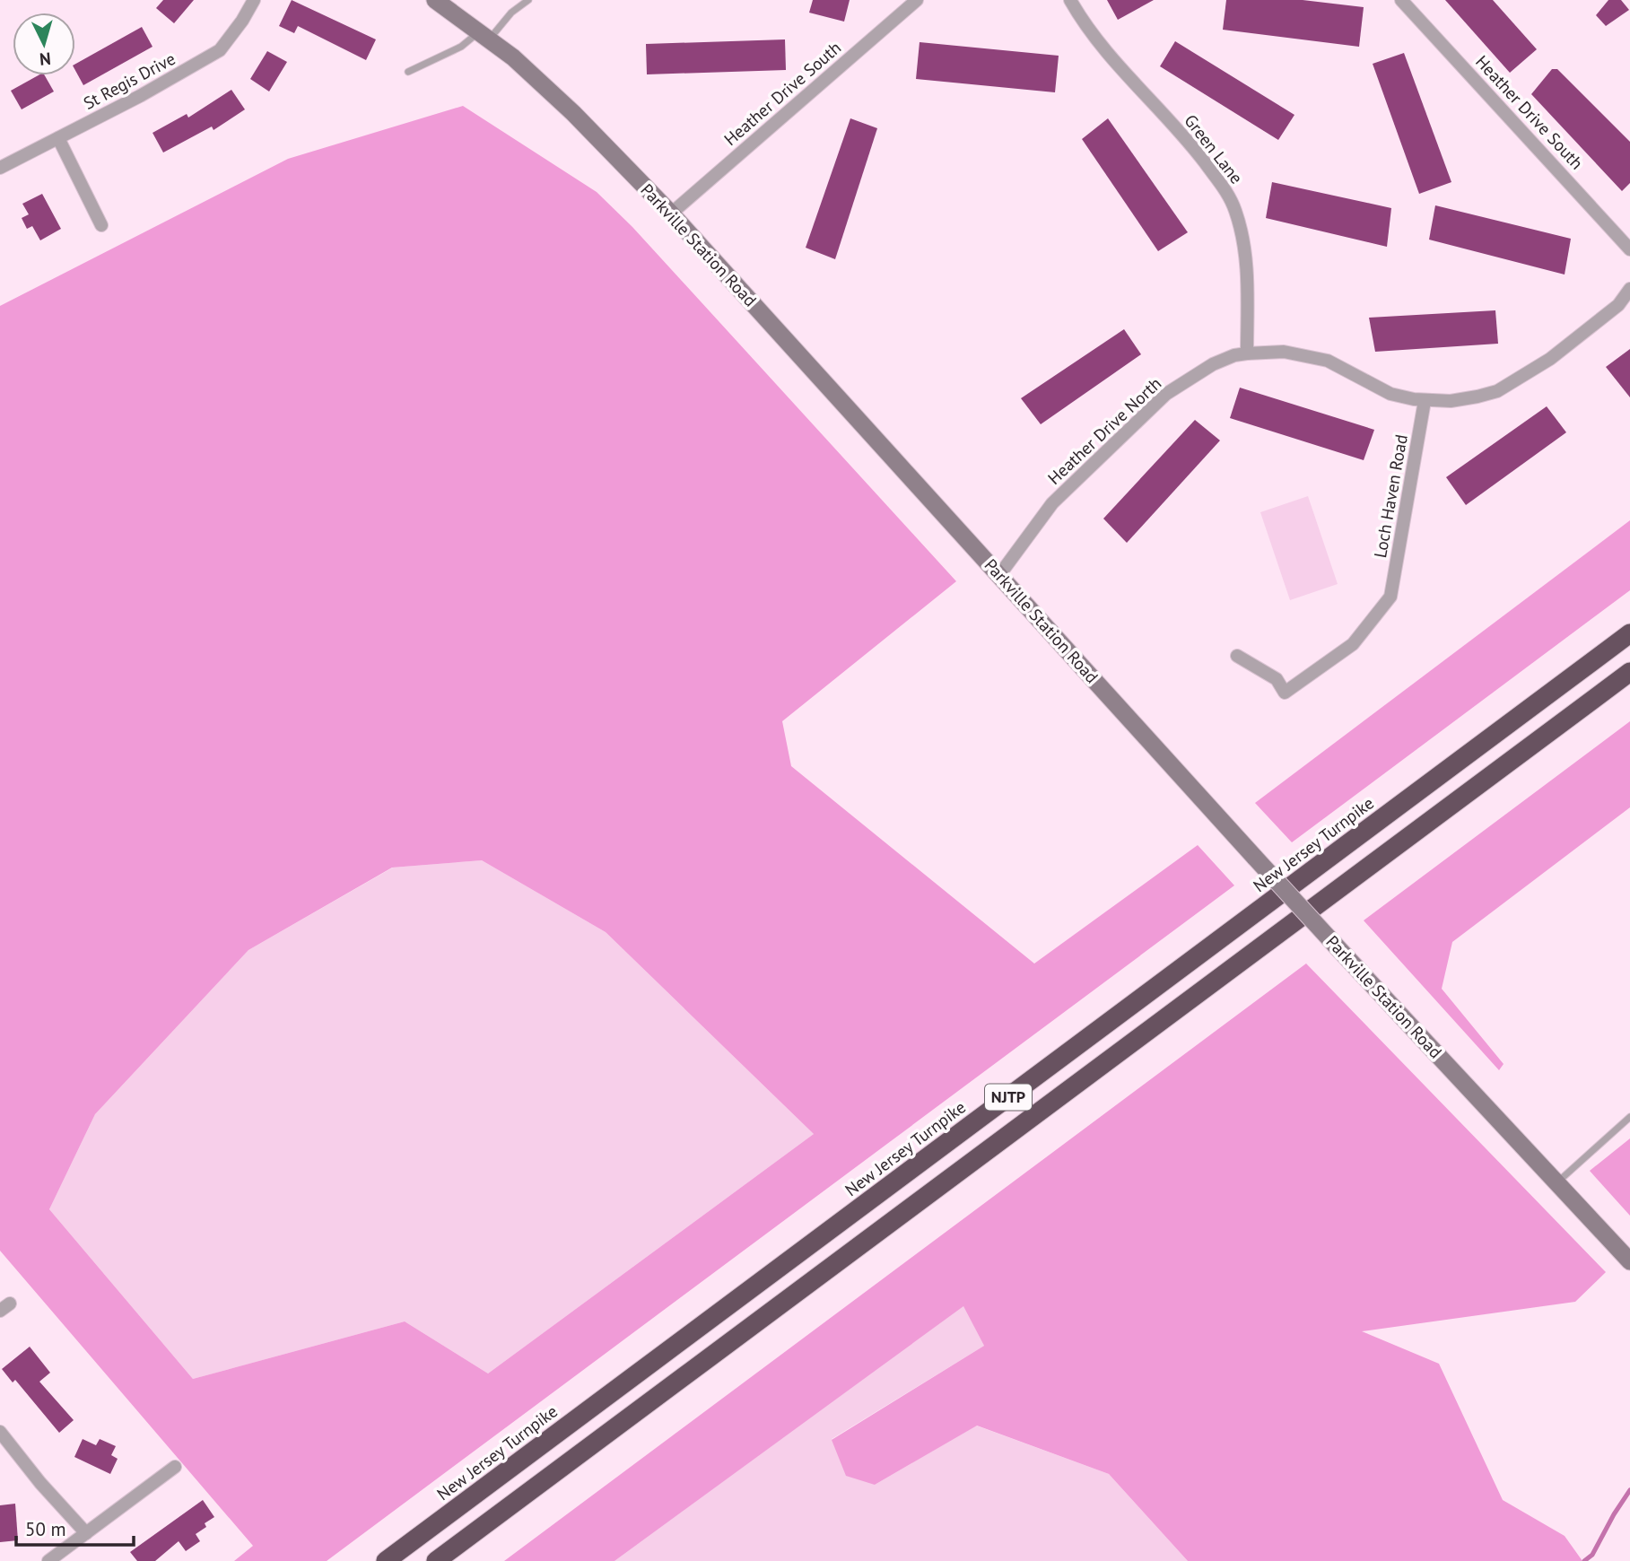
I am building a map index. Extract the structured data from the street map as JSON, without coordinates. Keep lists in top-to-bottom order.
{
  "streets": {
    "highway": ["New Jersey Turnpike", "NJTP"],
    "main road": ["Parkville Station Road"],
    "street": [
      "St Regis Drive",
      "Heather Drive South",
      "Green Lane",
      "Heather Drive North",
      "Loch Haven Road"
    ]
  },
  "crossings": [
    ["Heather Drive South", "Parkville Station Road"],
    ["Green Lane", "Heather Drive North"],
    ["Parkville Station Road", "Heather Drive North"],
    ["Heather Drive North", "Loch Haven Road"]
  ],
  "scale_bar": "50 m",
  "north": "bottom"
}
